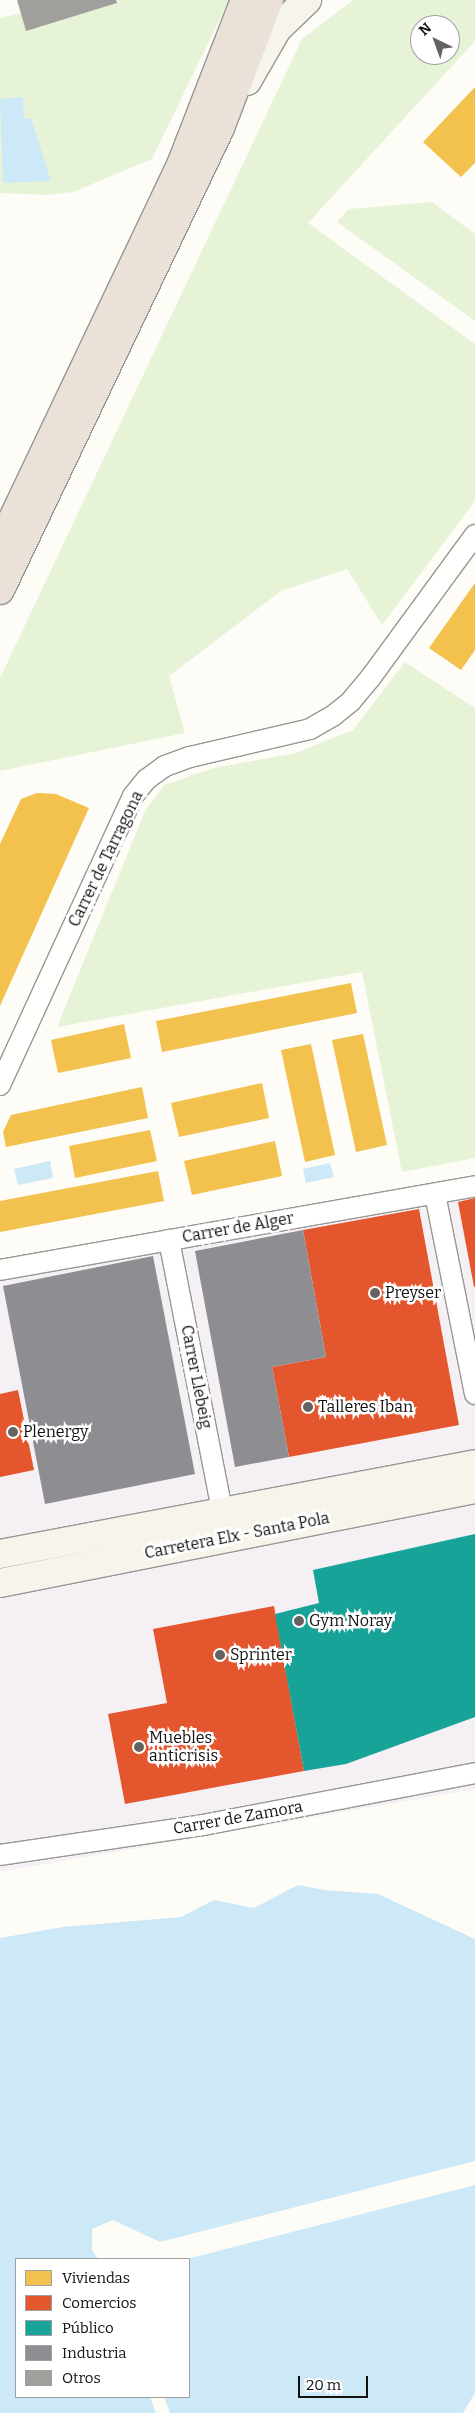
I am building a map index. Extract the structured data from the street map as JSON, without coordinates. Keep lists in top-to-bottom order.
{
  "streets": {
    "main road": ["Carretera Elx - Santa Pola"],
    "street": [
      "Carrer de Tarragona",
      "Carrer de Alger",
      "Carrer Llebeig",
      "Carrer de Zamora"
    ]
  },
  "crossings": [
    ["Carrer de Alger", "Carrer Llebeig"],
    ["Carrer Llebeig", "Carretera Elx - Santa Pola"]
  ],
  "places": [
    "Preyser",
    "Talleres Iban",
    "Plenergy",
    "Gym Noray",
    "Sprinter",
    "Muebles anticrisis"
  ],
  "legend": [
    "Viviendas",
    "Comercios",
    "Público",
    "Industria",
    "Otros"
  ],
  "scale_bar": "20 m",
  "north": "top left"
}
